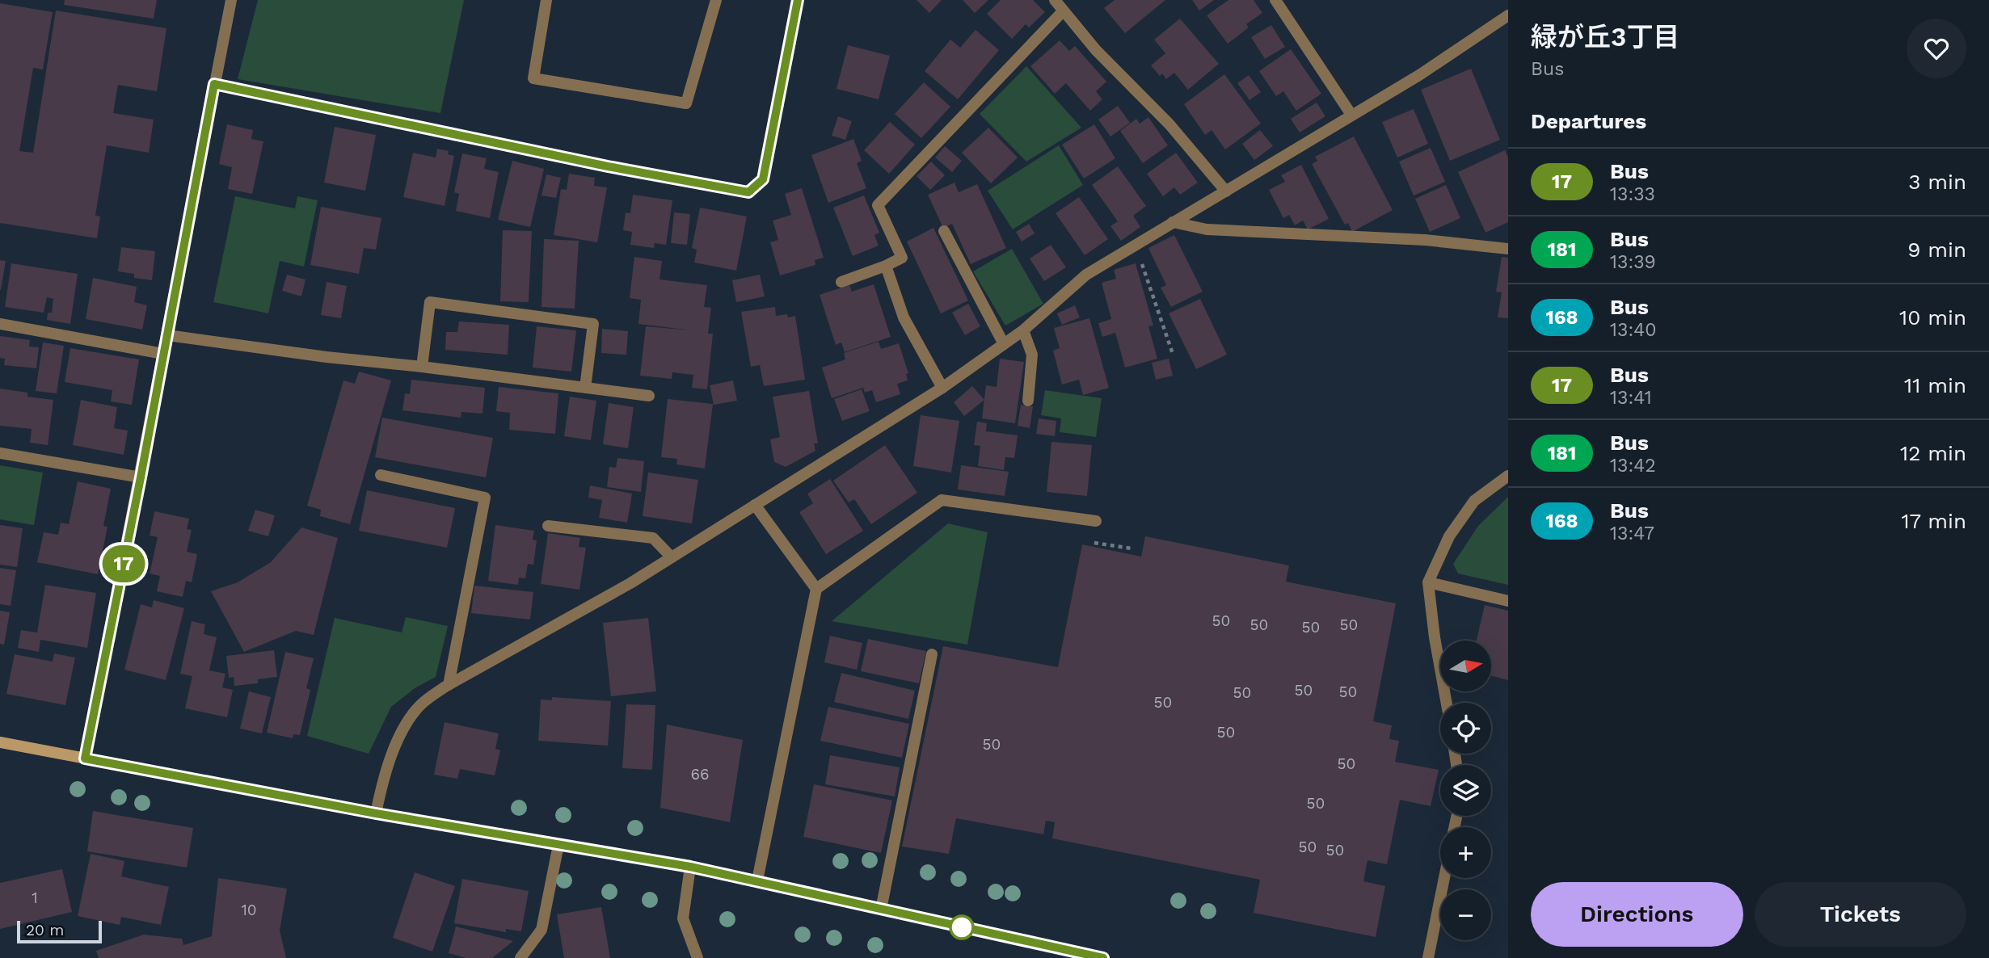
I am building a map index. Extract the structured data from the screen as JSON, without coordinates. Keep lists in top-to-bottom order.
{
  "lines": ["bus line 17"],
  "house_numbers": [
    "50",
    "50",
    "50",
    "50",
    "50",
    "50",
    "50",
    "50",
    "50",
    "50",
    "50",
    "66",
    "50",
    "50",
    "50",
    "1",
    "10"
  ],
  "scale_bar": "20 m",
  "north": "right",
  "page": {
    "on_map": "17",
    "heading": [
      ["緑が丘3丁目", "Bus"],
      "Departures"
    ],
    "list": [
      {
        "mark": "17",
        "name": "Bus",
        "note": "13:33",
        "value": "3 min"
      },
      {
        "mark": "181",
        "name": "Bus",
        "note": "13:39",
        "value": "9 min"
      },
      {
        "mark": "168",
        "name": "Bus",
        "note": "13:40",
        "value": "10 min"
      },
      {
        "mark": "17",
        "name": "Bus",
        "note": "13:41",
        "value": "11 min"
      },
      {
        "mark": "181",
        "name": "Bus",
        "note": "13:42",
        "value": "12 min"
      },
      {
        "mark": "168",
        "name": "Bus",
        "note": "13:47",
        "value": "17 min"
      }
    ],
    "map_buttons": ["+", "−"],
    "buttons": ["Directions", "Tickets"],
    "scale": "20 m"
  }
}
